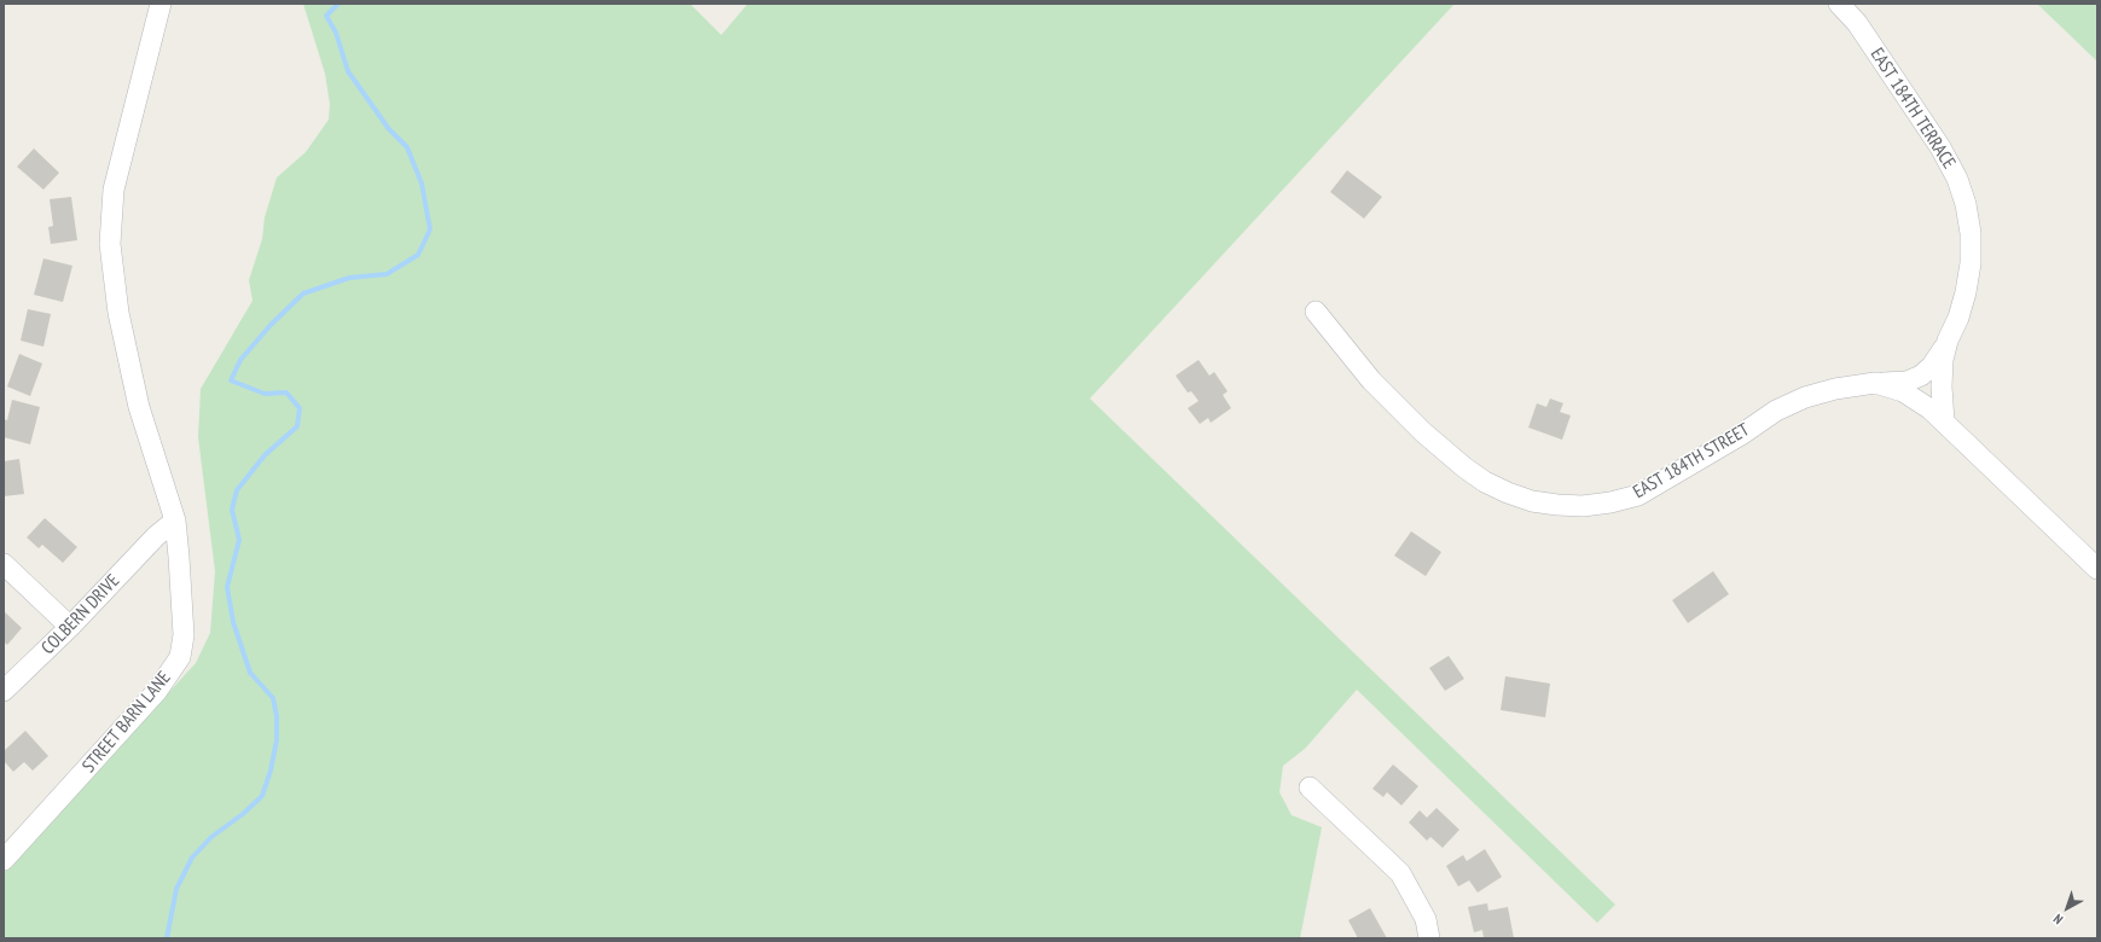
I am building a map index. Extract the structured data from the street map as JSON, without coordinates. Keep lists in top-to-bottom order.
{
  "streets": {
    "street": [
      "EAST 184TH TERRACE",
      "EAST 184TH STREET",
      "COLBERN DRIVE",
      "STREET BARN LANE"
    ]
  },
  "crossings": [
    ["EAST 184TH TERRACE", "EAST 184TH STREET"],
    ["COLBERN DRIVE", "STREET BARN LANE"]
  ],
  "north": "bottom left"
}
